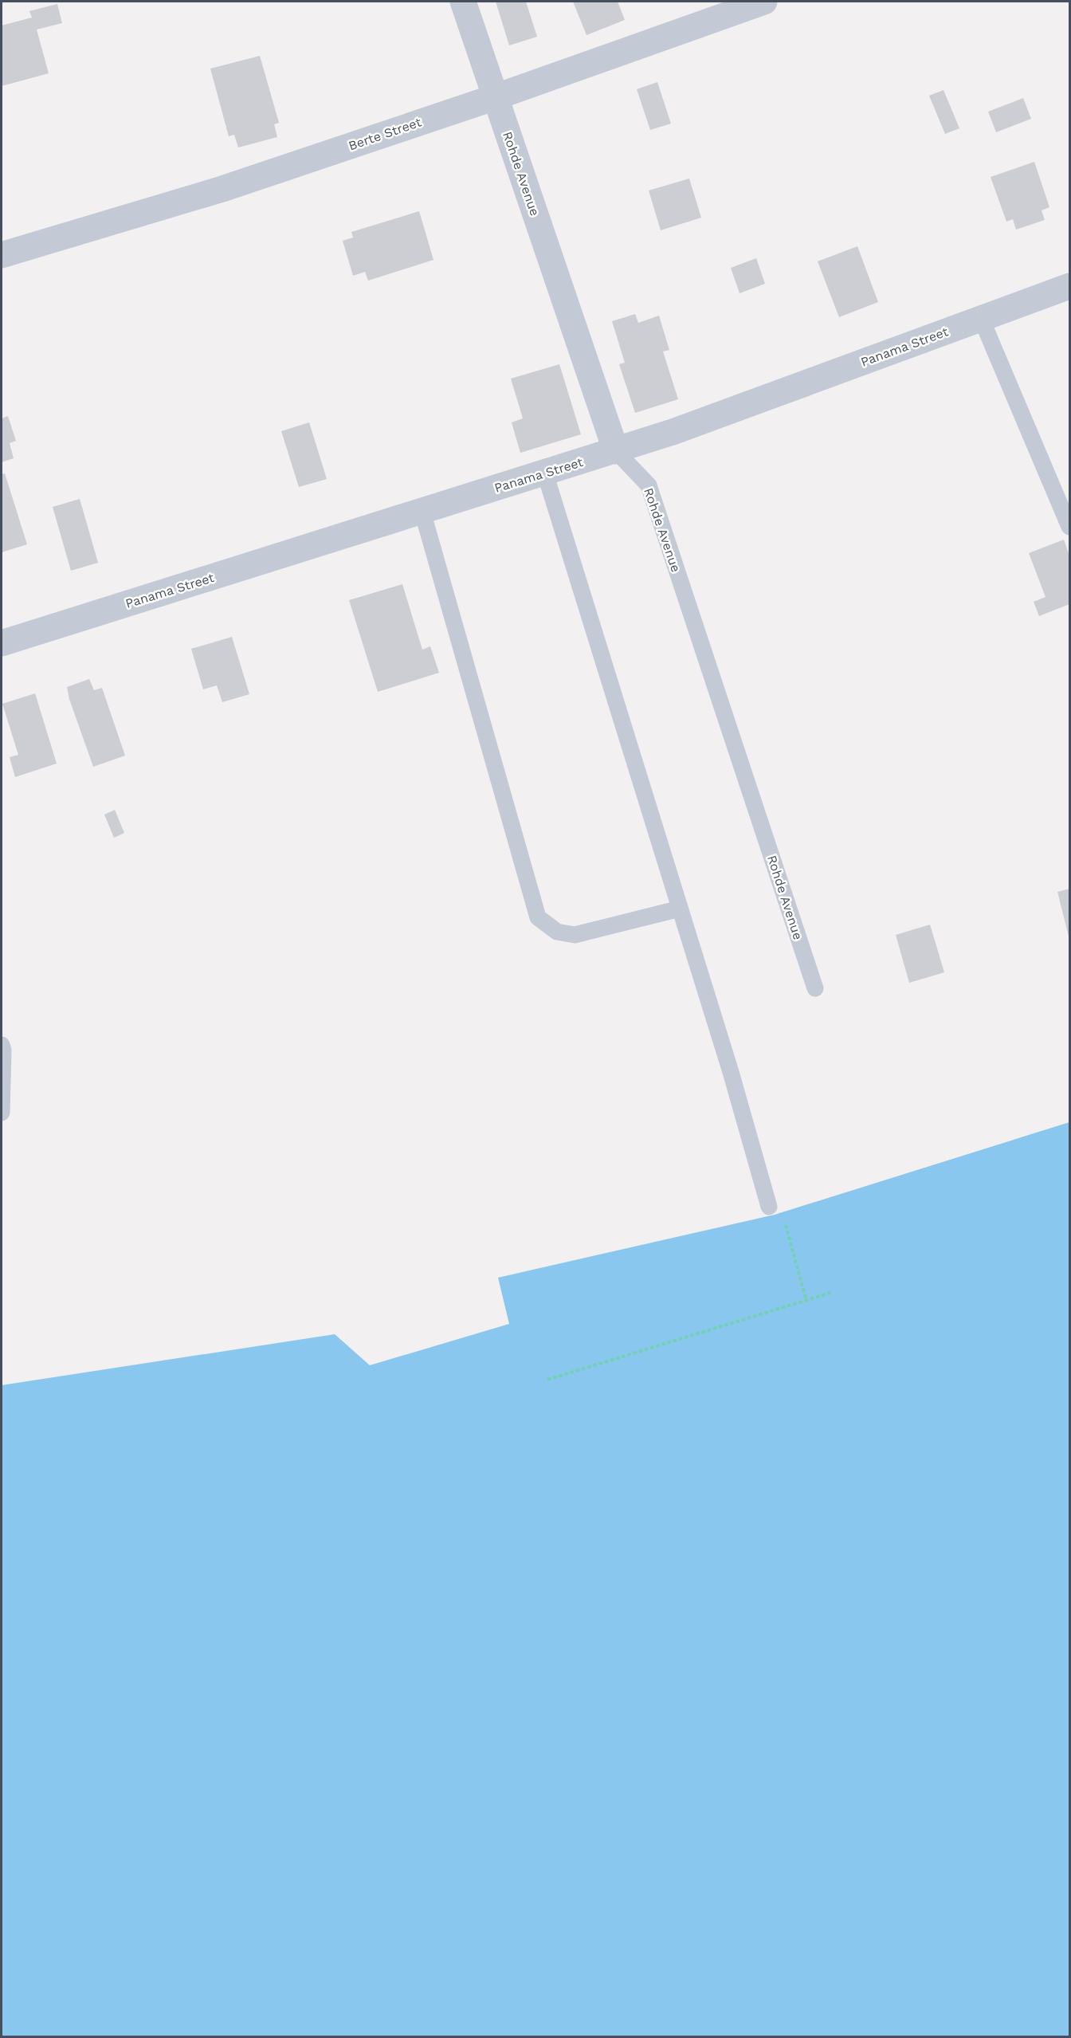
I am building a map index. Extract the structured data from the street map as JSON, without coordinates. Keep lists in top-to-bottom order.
{
  "streets": {
    "street": ["Berte Street", "Rohde Avenue", "Panama Street"]
  },
  "crossings": [
    ["Berte Street", "Rohde Avenue"],
    ["Rohde Avenue", "Panama Street"]
  ]
}
